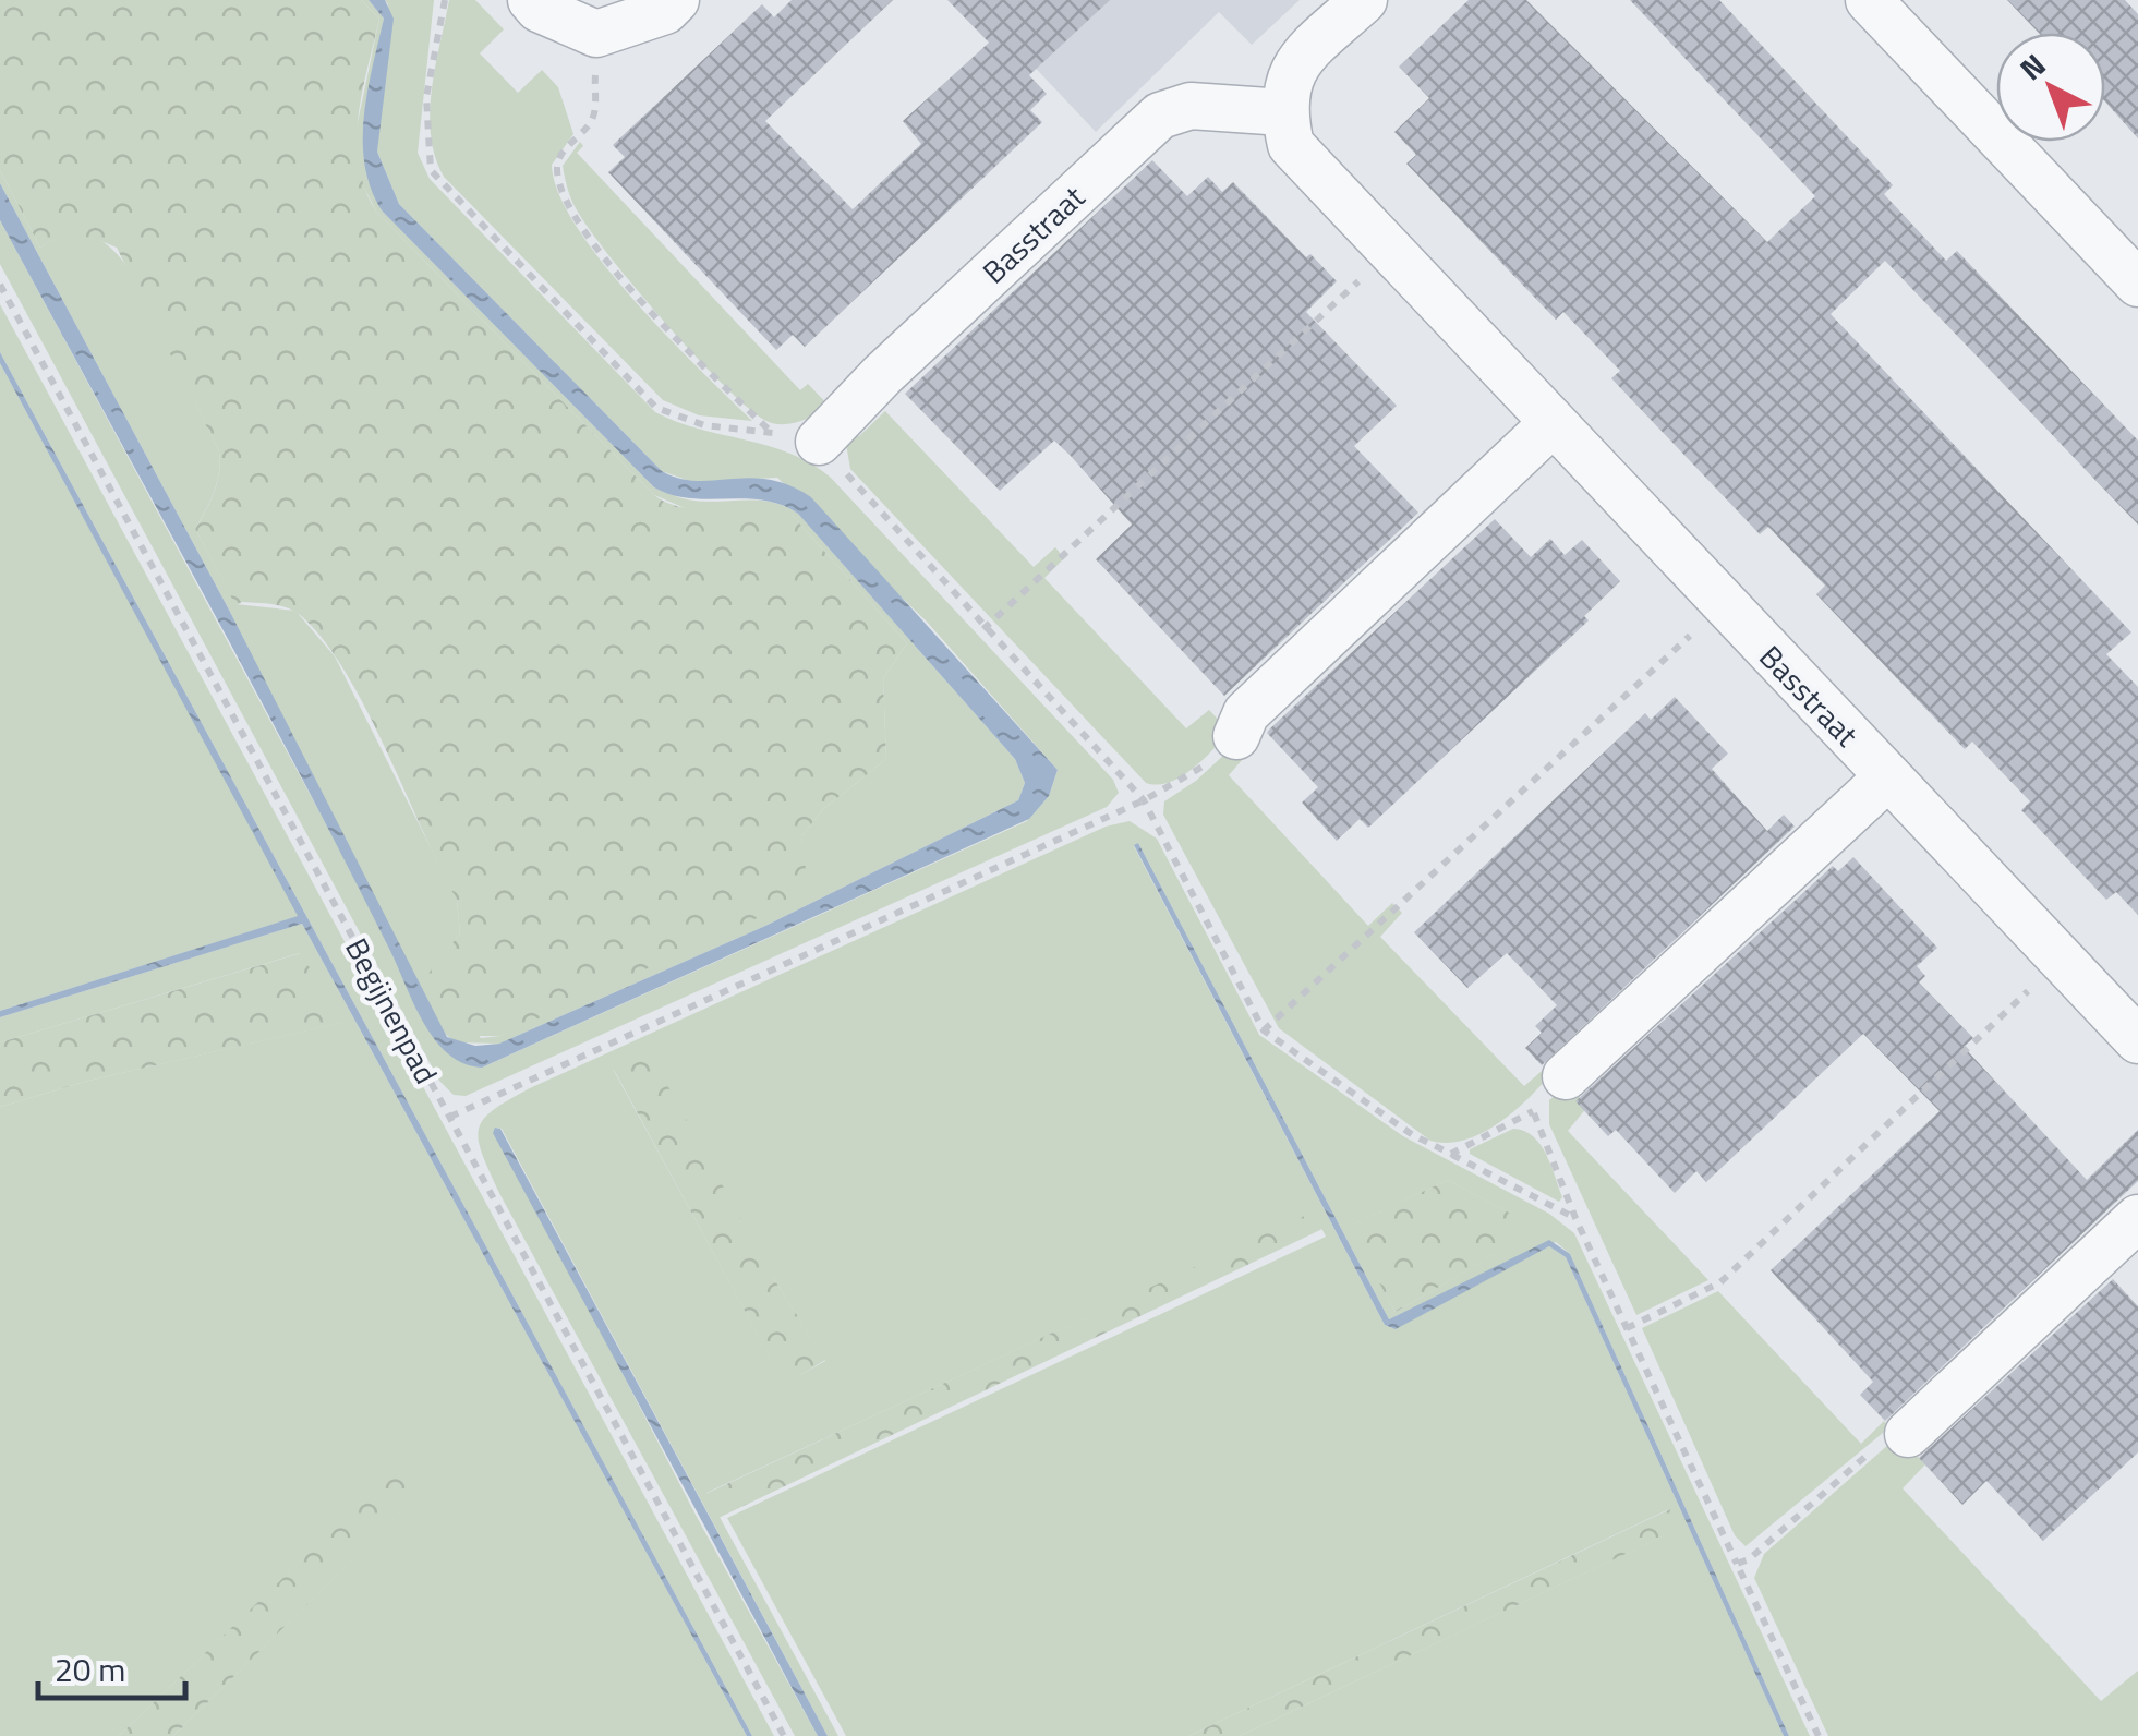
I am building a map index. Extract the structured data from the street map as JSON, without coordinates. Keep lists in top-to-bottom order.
{
  "streets": {
    "street": ["Basstraat"],
    "path": ["Begijnenpad"]
  },
  "scale_bar": "20 m",
  "north": "top left"
}
